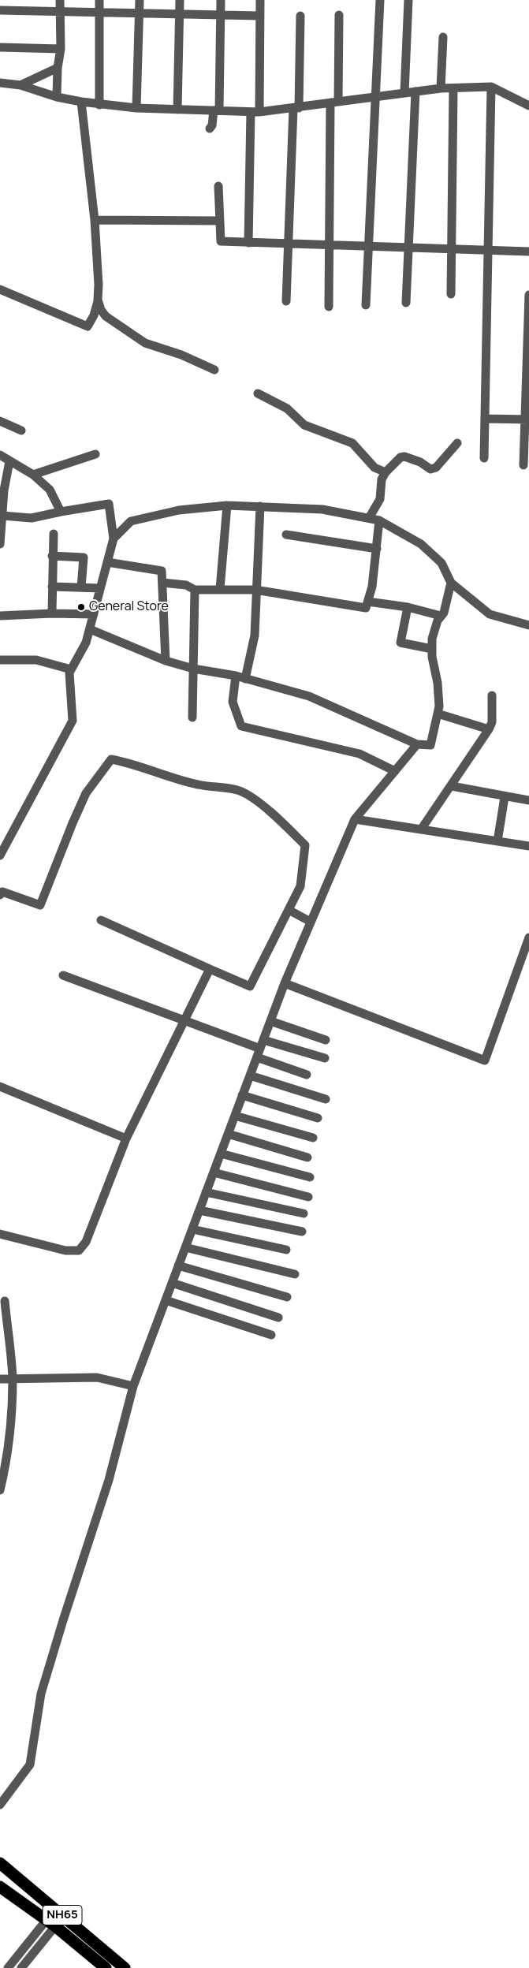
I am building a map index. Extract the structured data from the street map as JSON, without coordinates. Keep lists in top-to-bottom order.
{
  "streets": {
    "highway": ["NH65"]
  },
  "places": ["General Store"]
}
